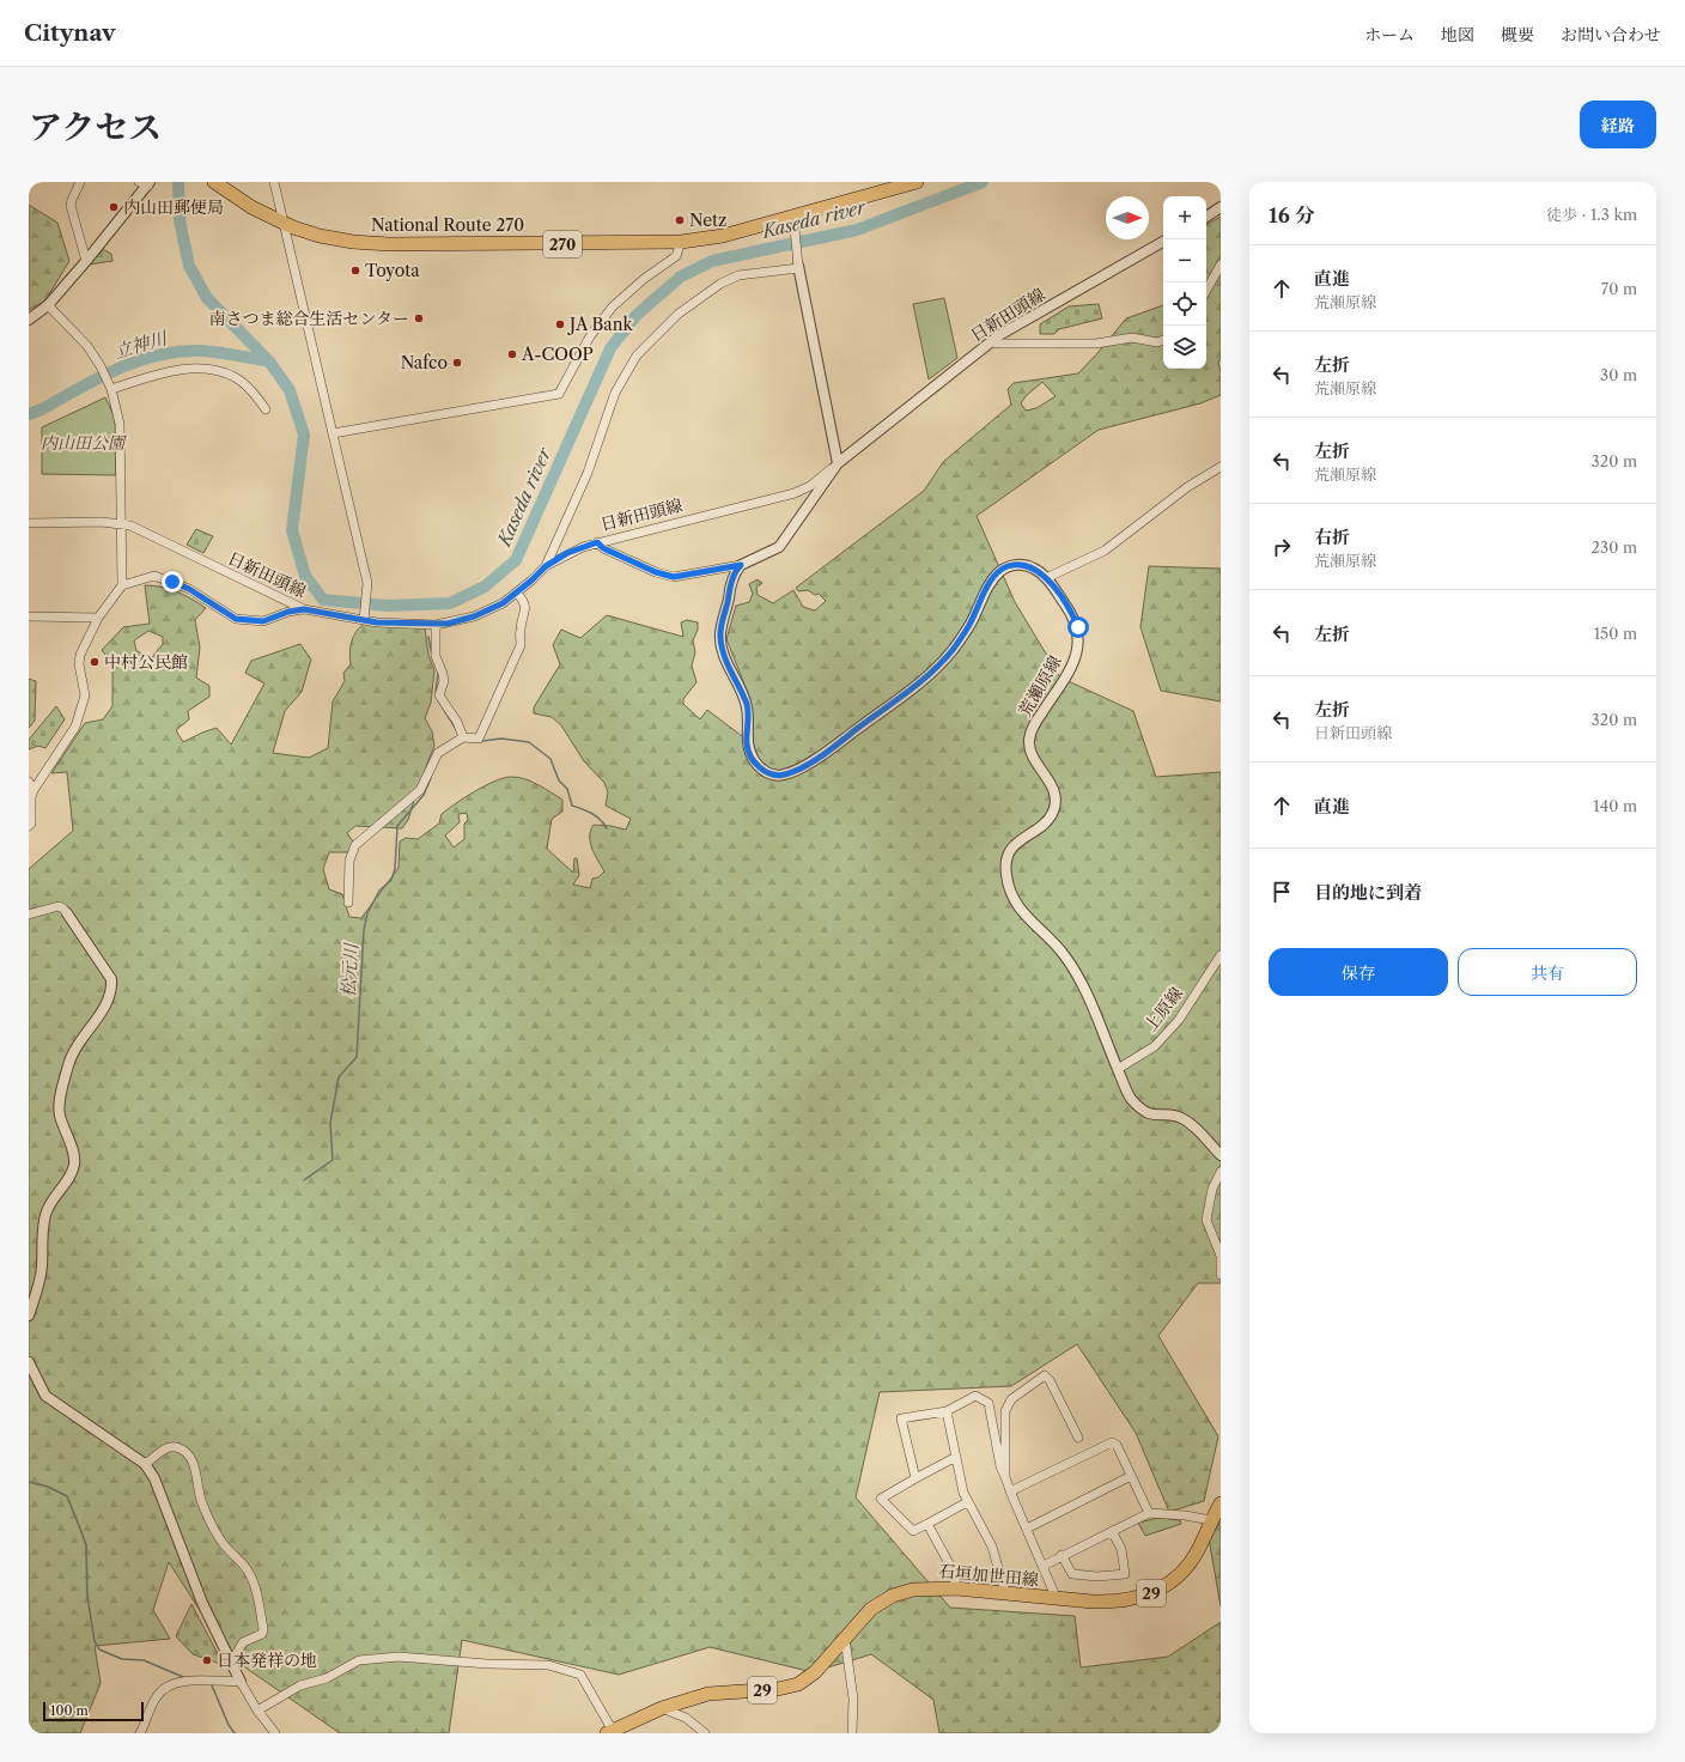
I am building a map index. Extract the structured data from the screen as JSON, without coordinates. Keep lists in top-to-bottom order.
{
  "streets": {
    "main road": [
      "National Route 270",
      "270",
      "石垣加世田線",
      "29"
    ],
    "street": ["日新田頭線", "荒瀬原線", "上原線"]
  },
  "crossings": [
    ["荒瀬原線", "上原線"]
  ],
  "water": ["Kaseda river", "立神川", "松元川"],
  "parks": ["内山田公園"],
  "places": [
    "内山田郵便局",
    "Netz",
    "Toyota",
    "南さつま総合生活センター",
    "JA Bank",
    "A-COOP",
    "Nafco",
    "中村公民館",
    "日本発祥の地"
  ],
  "scale_bar": "100 m",
  "north": "right",
  "page": {
    "header": "Citynav",
    "nav": [
      "ホーム",
      "地図",
      "概要",
      "お問い合わせ"
    ],
    "title": "アクセス",
    "buttons": [
      "経路",
      ["保存", "共有"]
    ],
    "heading": ["16 分", "徒歩 · 1.3 km"],
    "map_buttons": ["+", "−"],
    "list": [
      ["直進", "荒瀬原線", "70 m"],
      ["左折", "荒瀬原線", "30 m"],
      ["左折", "荒瀬原線", "320 m"],
      ["右折", "荒瀬原線", "230 m"],
      ["左折", "150 m"],
      ["左折", "日新田頭線", "320 m"],
      ["直進", "140 m"],
      "目的地に到着"
    ],
    "scale": "100 m"
  }
}
